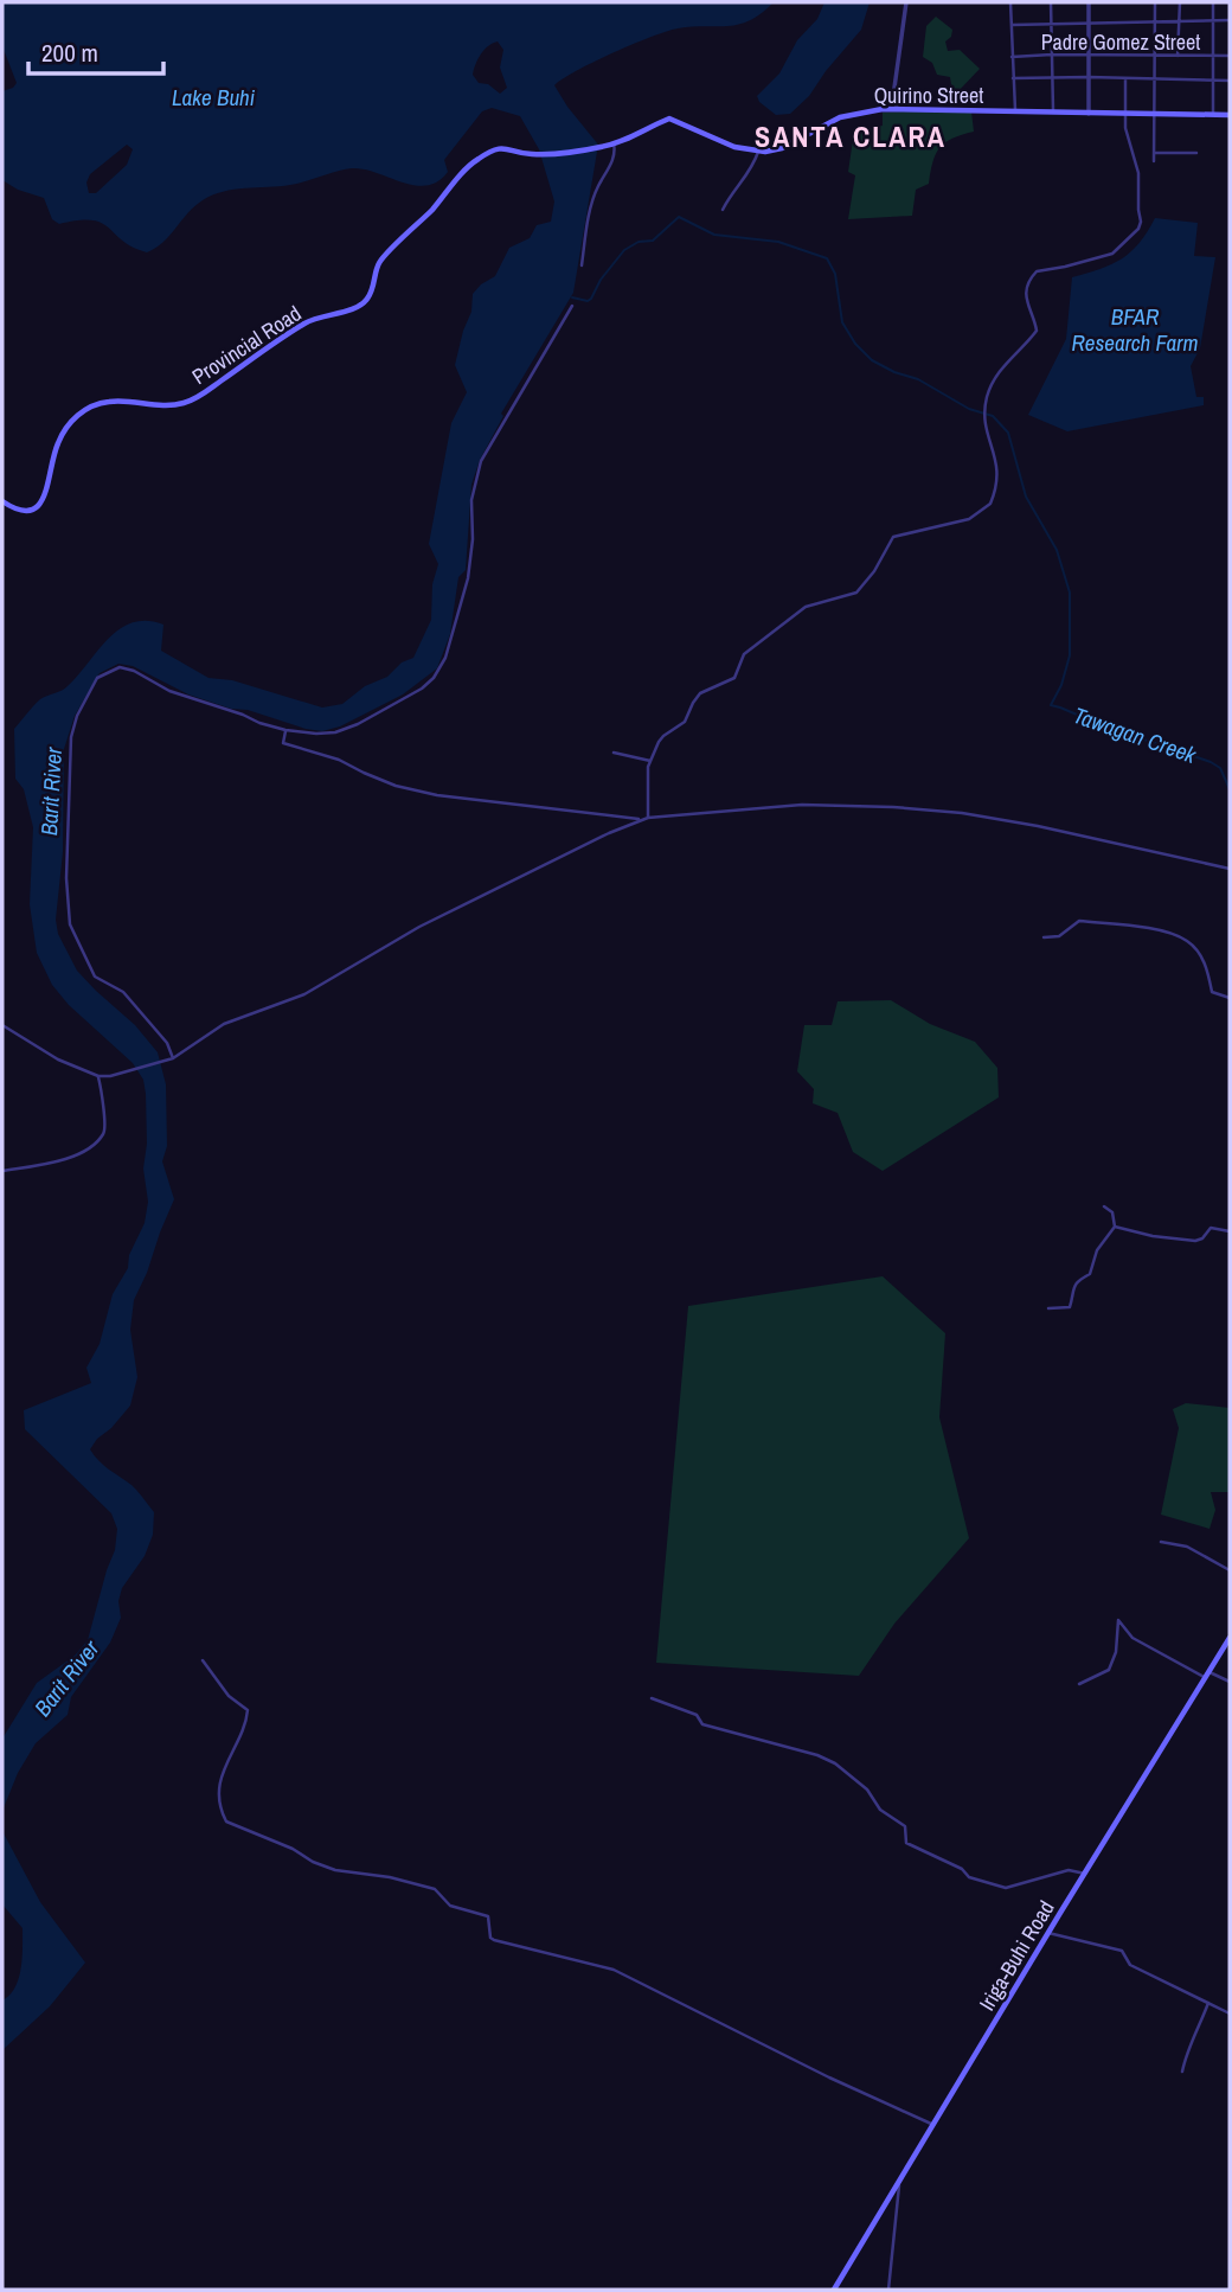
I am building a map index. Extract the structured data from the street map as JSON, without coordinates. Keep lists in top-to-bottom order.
{
  "streets": {
    "main road": ["Quirino Street", "Provincial Road", "Iriga-Buhi Road"],
    "street": ["Padre Gomez Street"]
  },
  "districts": ["SANTA CLARA"],
  "water": [
    "Lake Buhi",
    "BFAR Research Farm",
    "Tawagan Creek",
    "Barit River"
  ],
  "scale_bar": "200 m"
}
